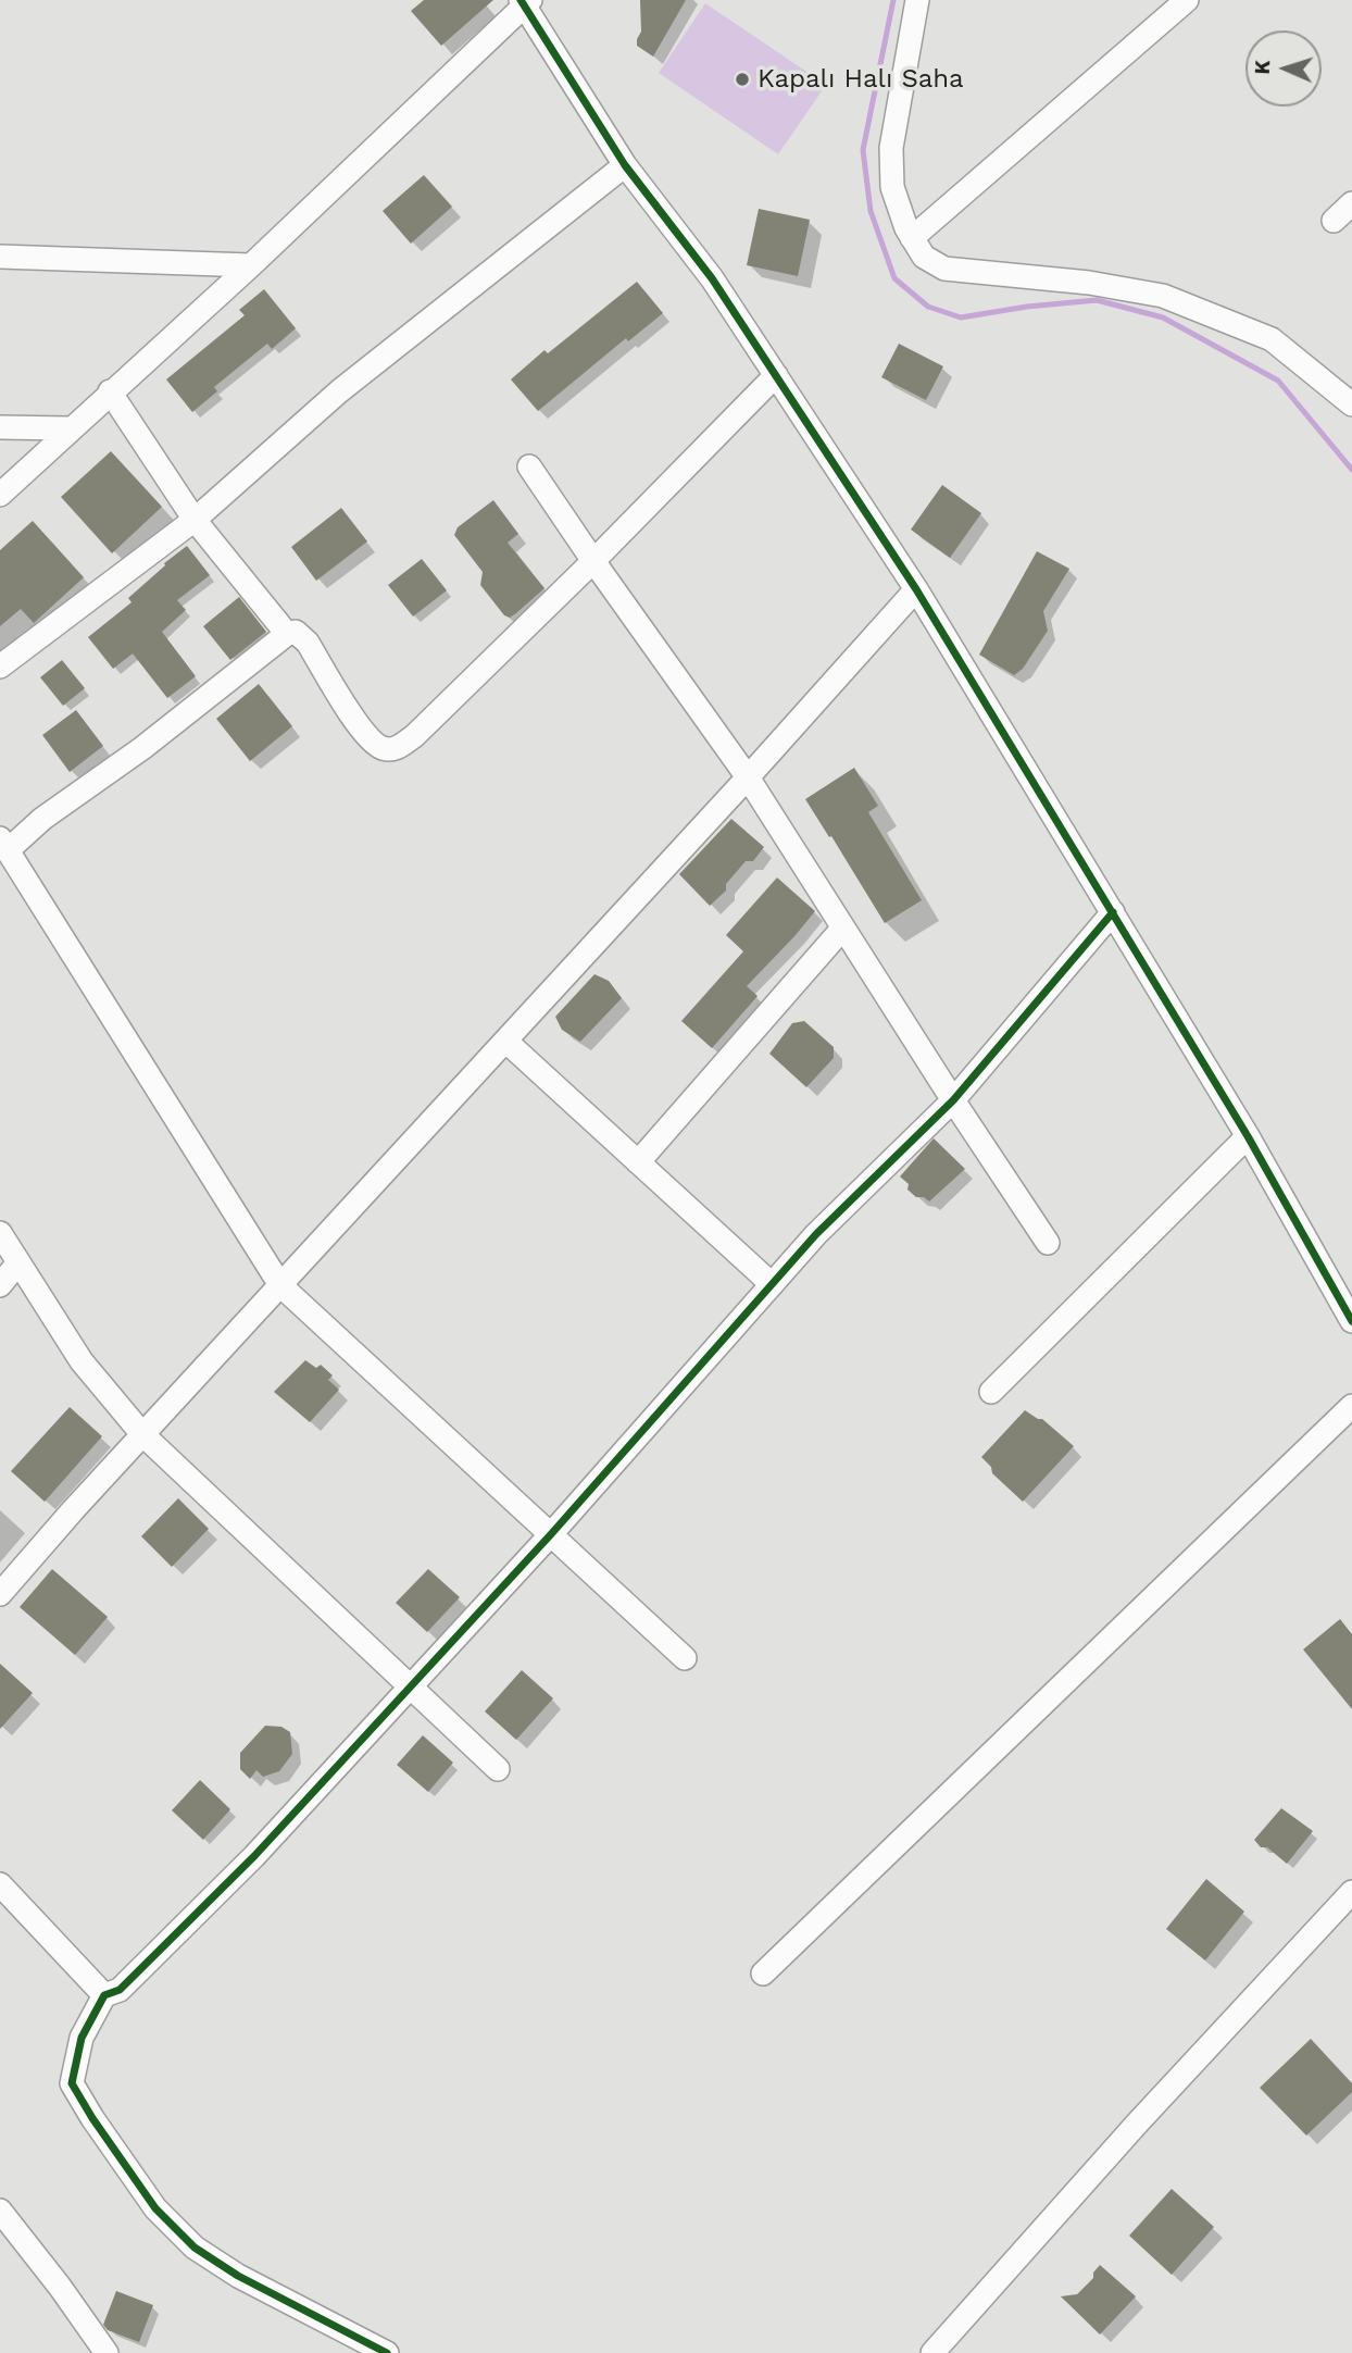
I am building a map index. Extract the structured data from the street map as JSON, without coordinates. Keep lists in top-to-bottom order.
{
  "places": ["Kapalı Halı Saha"],
  "north": "left"
}
